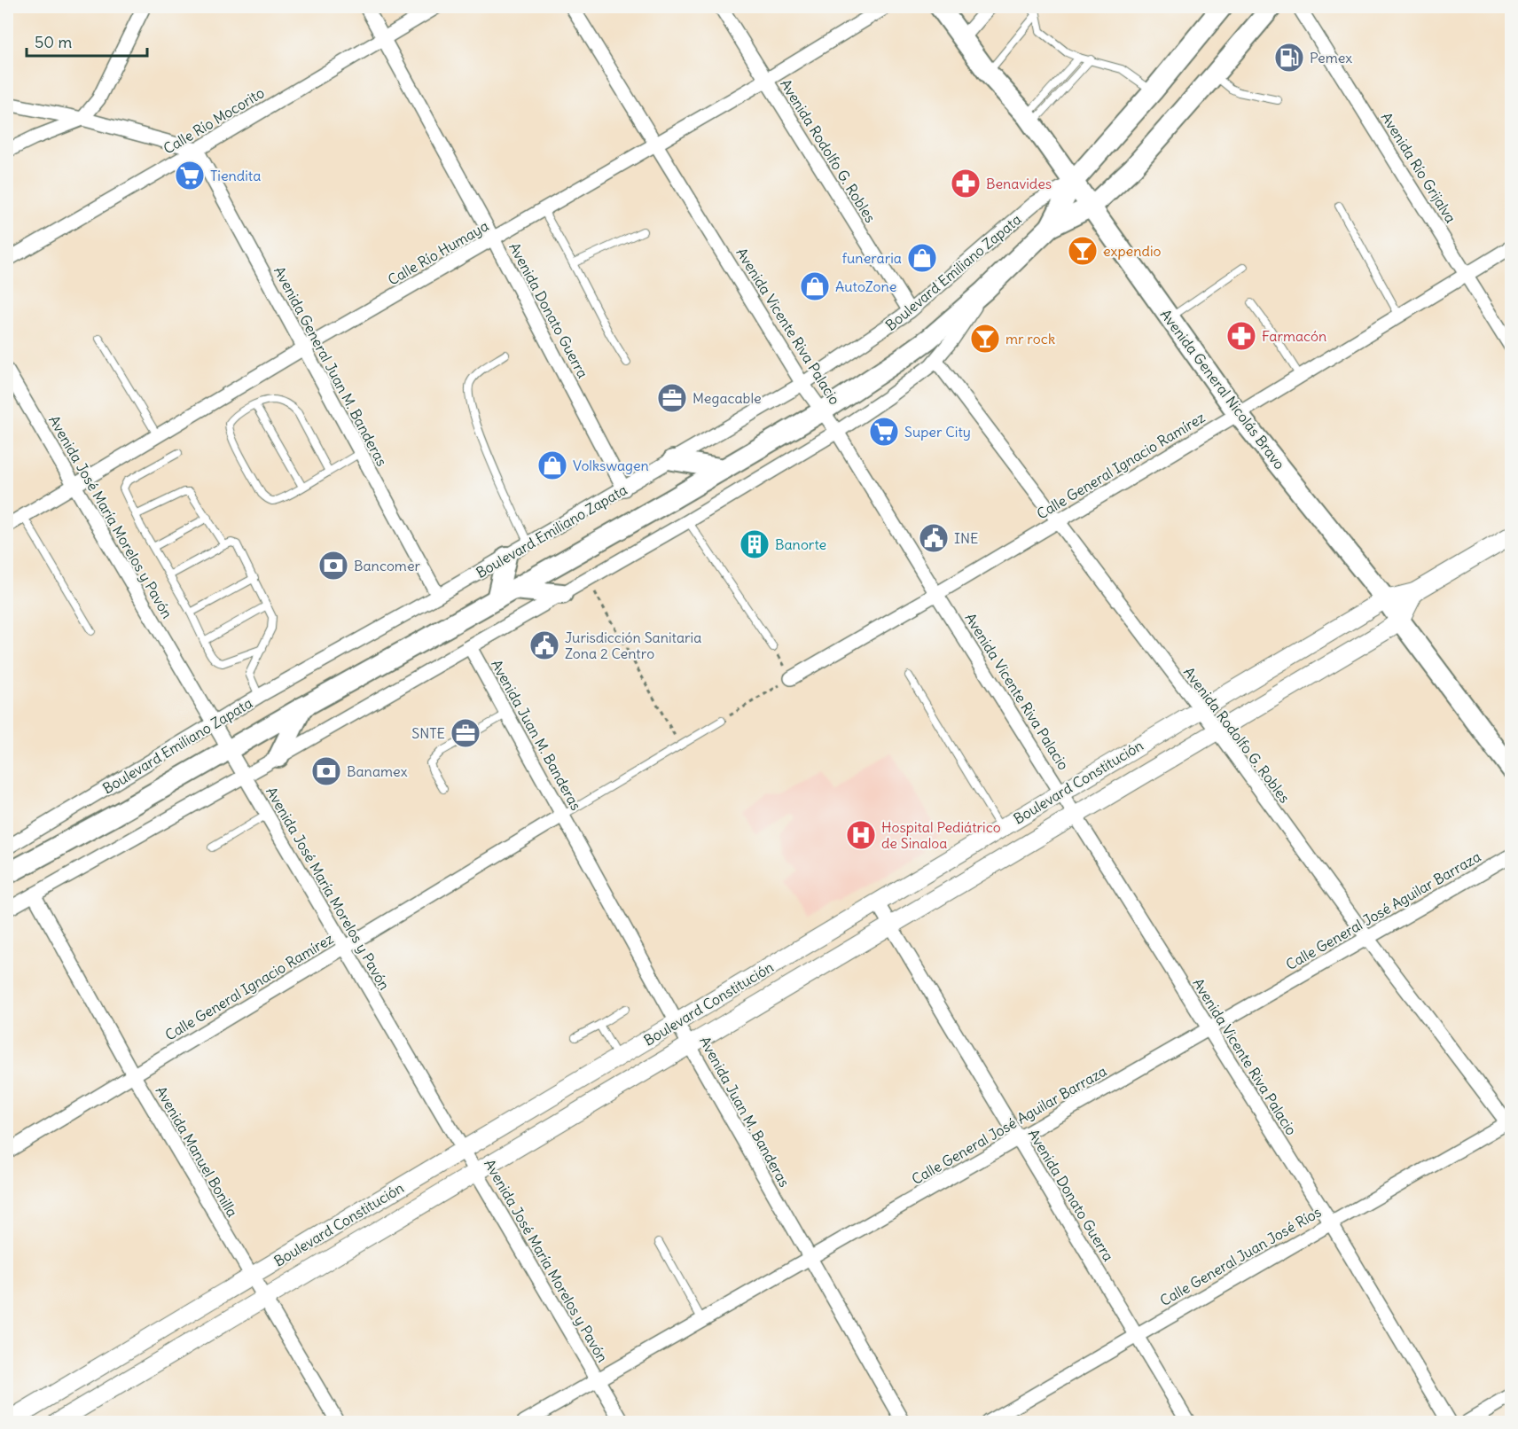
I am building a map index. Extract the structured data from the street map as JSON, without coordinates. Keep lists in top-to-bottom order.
{
  "streets": {
    "main road": ["Boulevard Emiliano Zapata", "Avenida General Nicolás Bravo"],
    "street": [
      "Calle Río Mocorito",
      "Avenida Rodolfo G. Robles",
      "Avenida Río Grijalva",
      "Calle Río Humaya",
      "Avenida Donato Guerra",
      "Avenida Vicente Riva Palacio",
      "Avenida General Juan M. Banderas",
      "Calle General Ignacio Ramírez",
      "Avenida José María Morelos y Pavón",
      "Avenida Juan M. Banderas",
      "Boulevard Constitución",
      "Calle General José Aguilar Barraza",
      "Avenida Manuel Bonilla",
      "Calle General Juan José Ríos"
    ]
  },
  "crossings": [
    ["Calle Río Mocorito", "Avenida Donato Guerra"],
    ["Calle Río Mocorito", "Avenida General Juan M. Banderas"],
    ["Avenida Rodolfo G. Robles", "Calle Río Humaya"],
    ["Avenida Rodolfo G. Robles", "Boulevard Emiliano Zapata"],
    ["Avenida Rodolfo G. Robles", "Calle General Ignacio Ramírez"],
    ["Avenida Rodolfo G. Robles", "Boulevard Constitución"],
    ["Avenida Rodolfo G. Robles", "Calle General José Aguilar Barraza"],
    ["Avenida Rodolfo G. Robles", "Calle General Juan José Ríos"],
    ["Avenida Río Grijalva", "Calle General Ignacio Ramírez"],
    ["Calle Río Humaya", "Avenida Donato Guerra"],
    ["Calle Río Humaya", "Avenida Vicente Riva Palacio"],
    ["Calle Río Humaya", "Avenida General Juan M. Banderas"],
    ["Calle Río Humaya", "Avenida José María Morelos y Pavón"],
    ["Boulevard Emiliano Zapata", "Avenida Donato Guerra"],
    ["Boulevard Emiliano Zapata", "Avenida Vicente Riva Palacio"],
    ["Boulevard Emiliano Zapata", "Avenida General Juan M. Banderas"],
    ["Boulevard Emiliano Zapata", "Avenida General Nicolás Bravo"],
    ["Boulevard Emiliano Zapata", "Avenida José María Morelos y Pavón"],
    ["Boulevard Emiliano Zapata", "Avenida Juan M. Banderas"],
    ["Boulevard Emiliano Zapata", "Avenida Manuel Bonilla"],
    ["Avenida Donato Guerra", "Boulevard Constitución"],
    ["Avenida Donato Guerra", "Calle General José Aguilar Barraza"],
    ["Avenida Donato Guerra", "Calle General Juan José Ríos"],
    ["Avenida Vicente Riva Palacio", "Calle General Ignacio Ramírez"],
    ["Avenida Vicente Riva Palacio", "Boulevard Constitución"],
    ["Avenida Vicente Riva Palacio", "Calle General José Aguilar Barraza"],
    ["Avenida Vicente Riva Palacio", "Calle General Juan José Ríos"],
    ["Avenida General Nicolás Bravo", "Calle General Ignacio Ramírez"],
    ["Avenida General Nicolás Bravo", "Boulevard Constitución"],
    ["Calle General Ignacio Ramírez", "Avenida José María Morelos y Pavón"],
    ["Calle General Ignacio Ramírez", "Avenida Juan M. Banderas"],
    ["Calle General Ignacio Ramírez", "Avenida Manuel Bonilla"],
    ["Avenida José María Morelos y Pavón", "Boulevard Constitución"],
    ["Avenida José María Morelos y Pavón", "Calle General José Aguilar Barraza"],
    ["Avenida Juan M. Banderas", "Boulevard Constitución"],
    ["Avenida Juan M. Banderas", "Calle General José Aguilar Barraza"],
    ["Boulevard Constitución", "Avenida Manuel Bonilla"]
  ],
  "places": {
    "fuel station": ["Pemex"],
    "supermarket": ["Tiendita", "Super City"],
    "pharmacy": ["Benavides", "Farmacón"],
    "bar": ["expendio", "mr rock"],
    "shop": ["funeraria", "AutoZone", "Volkswagen"],
    "office": ["Megacable", "SNTE"],
    "public building": ["INE", "Jurisdicción Sanitaria Zona 2 Centro"],
    "building": ["Banorte"],
    "bank": ["Bancomer", "Banamex"],
    "hospital": ["Hospital Pediátrico de Sinaloa"]
  },
  "scale_bar": "50 m"
}
